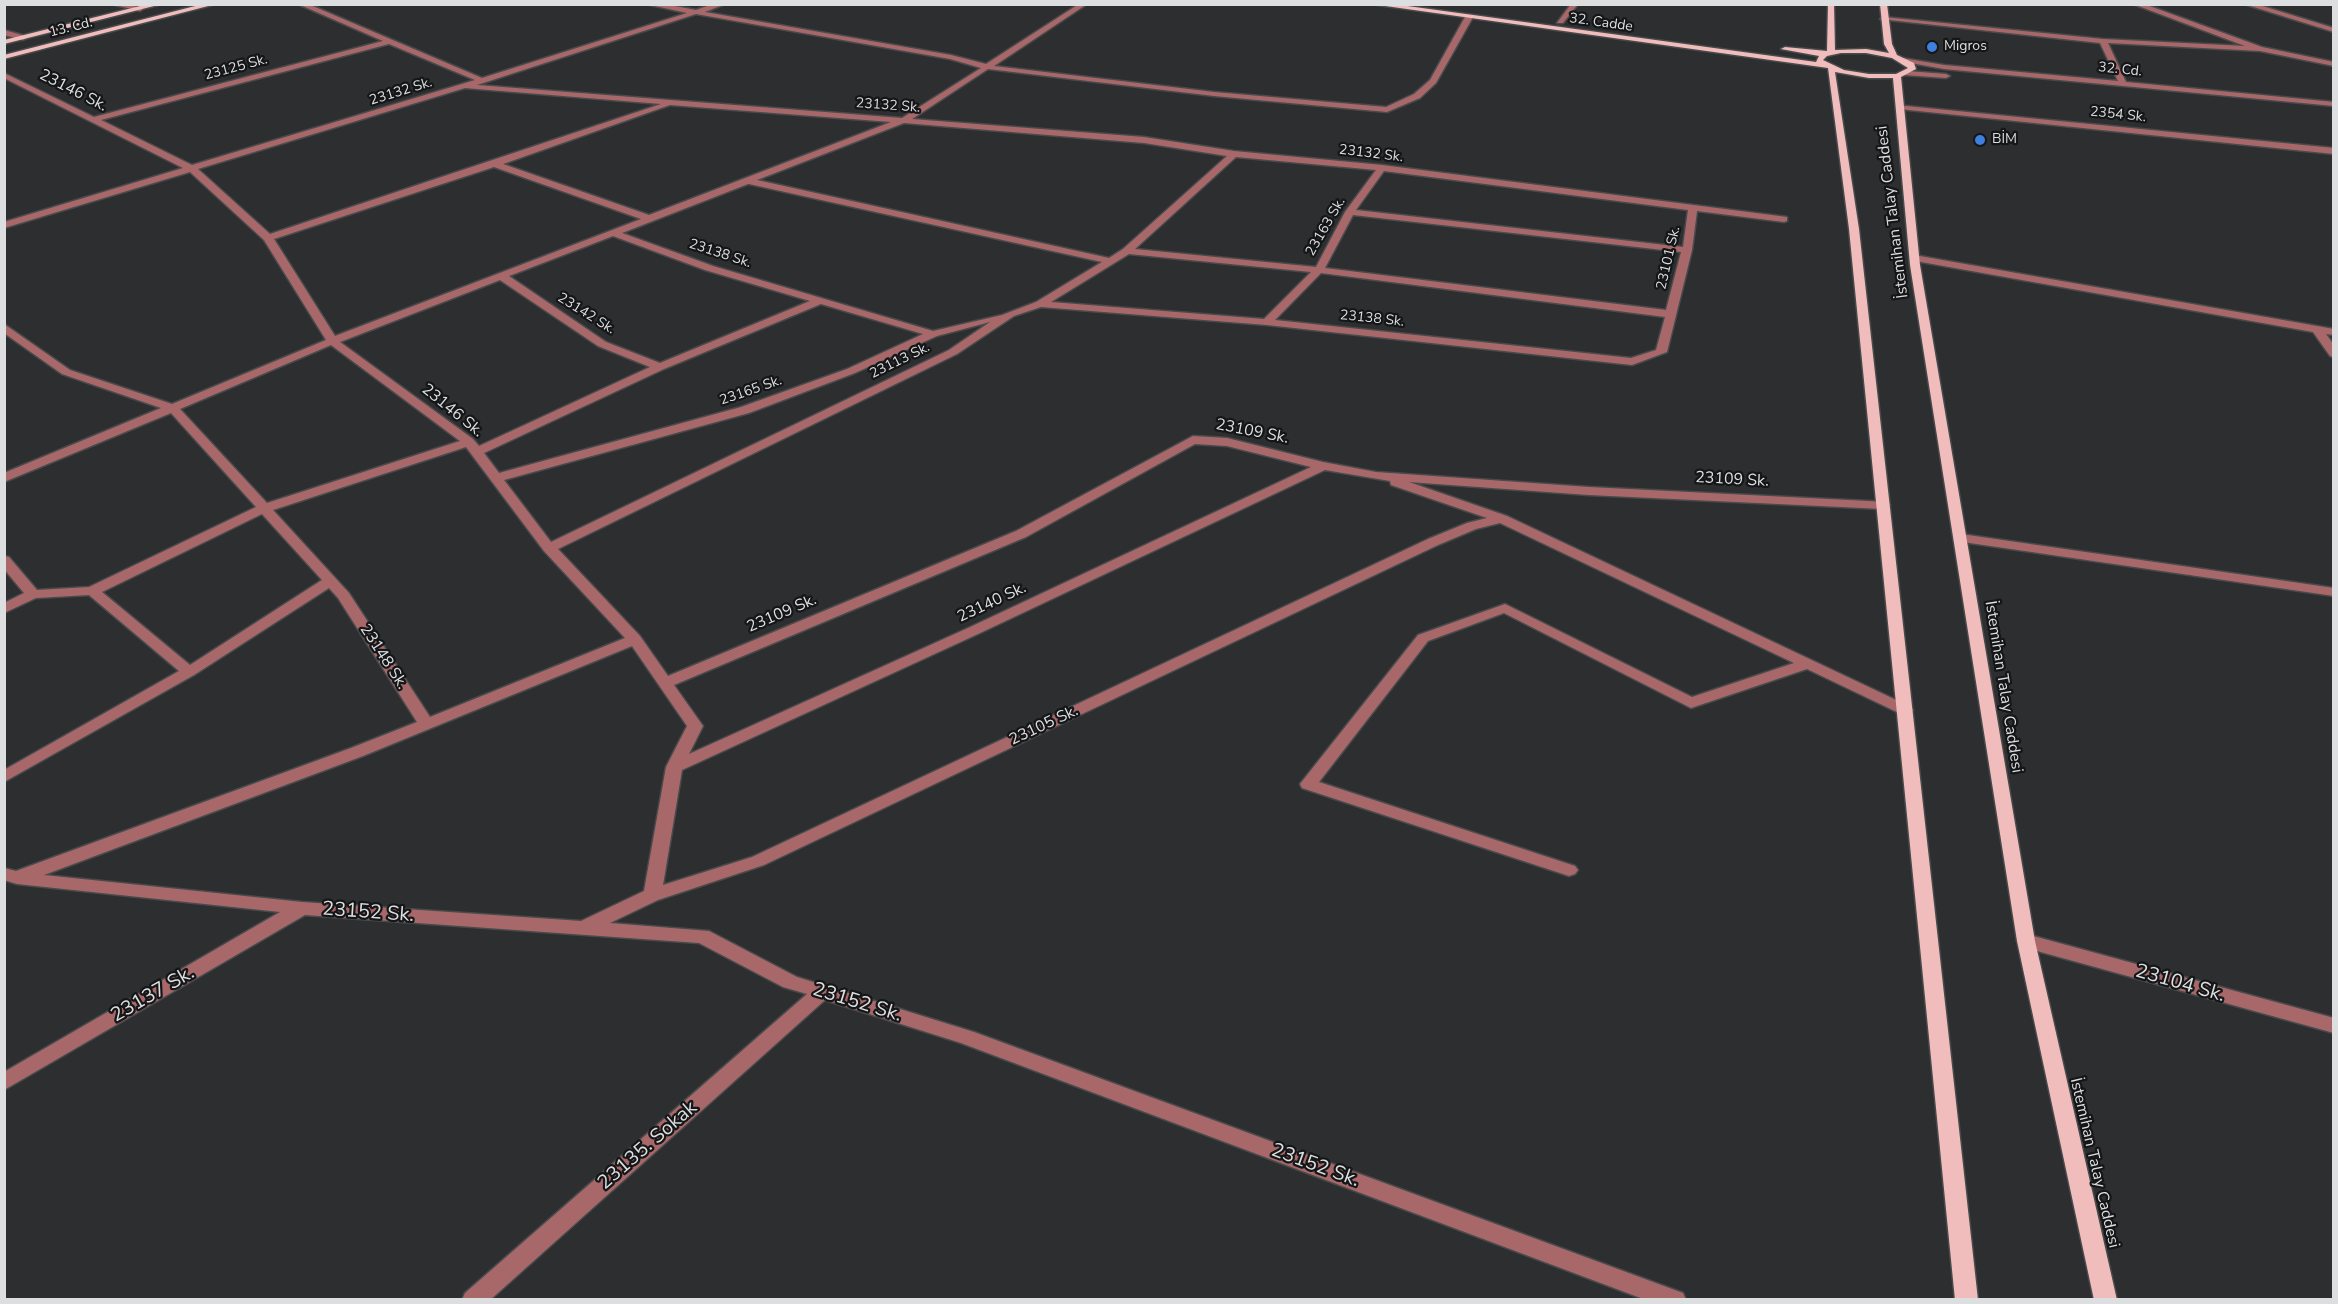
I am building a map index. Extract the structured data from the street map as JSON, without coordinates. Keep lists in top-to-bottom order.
{
  "streets": {
    "main road": ["32. Cadde", "13. Cd.", "İstemihan Talay Caddesi"],
    "street": [
      "23125 Sk.",
      "32. Cd.",
      "23146 Sk.",
      "23132 Sk.",
      "2354 Sk.",
      "23163 Sk.",
      "23138 Sk.",
      "23101 Sk.",
      "23142 Sk.",
      "23113 Sk.",
      "23165 Sk.",
      "23109 Sk.",
      "23140 Sk.",
      "23148 Sk.",
      "23105 Sk.",
      "23152 Sk.",
      "23104 Sk.",
      "23137 Sk.",
      "23135. Sokak"
    ]
  },
  "crossings": [
    ["32. Cadde", "32. Cd."],
    ["32. Cadde", "İstemihan Talay Caddesi"],
    ["23125 Sk.", "23146 Sk."],
    ["32. Cd.", "İstemihan Talay Caddesi"],
    ["23146 Sk.", "23132 Sk."],
    ["23146 Sk.", "23113 Sk."],
    ["23146 Sk.", "23165 Sk."],
    ["23146 Sk.", "23109 Sk."],
    ["23146 Sk.", "23140 Sk."],
    ["23146 Sk.", "23105 Sk."],
    ["23132 Sk.", "23163 Sk."],
    ["23132 Sk.", "23101 Sk."],
    ["23132 Sk.", "23113 Sk."],
    ["2354 Sk.", "İstemihan Talay Caddesi"],
    ["İstemihan Talay Caddesi", "23104 Sk."],
    ["23163 Sk.", "23138 Sk."],
    ["23138 Sk.", "23101 Sk."],
    ["23138 Sk.", "23113 Sk."],
    ["23138 Sk.", "23165 Sk."],
    ["23113 Sk.", "23165 Sk."],
    ["23109 Sk.", "23140 Sk."],
    ["23105 Sk.", "23152 Sk."],
    ["23152 Sk.", "23137 Sk."],
    ["23152 Sk.", "23135. Sokak"]
  ],
  "places": ["Migros", "BİM"]
}
